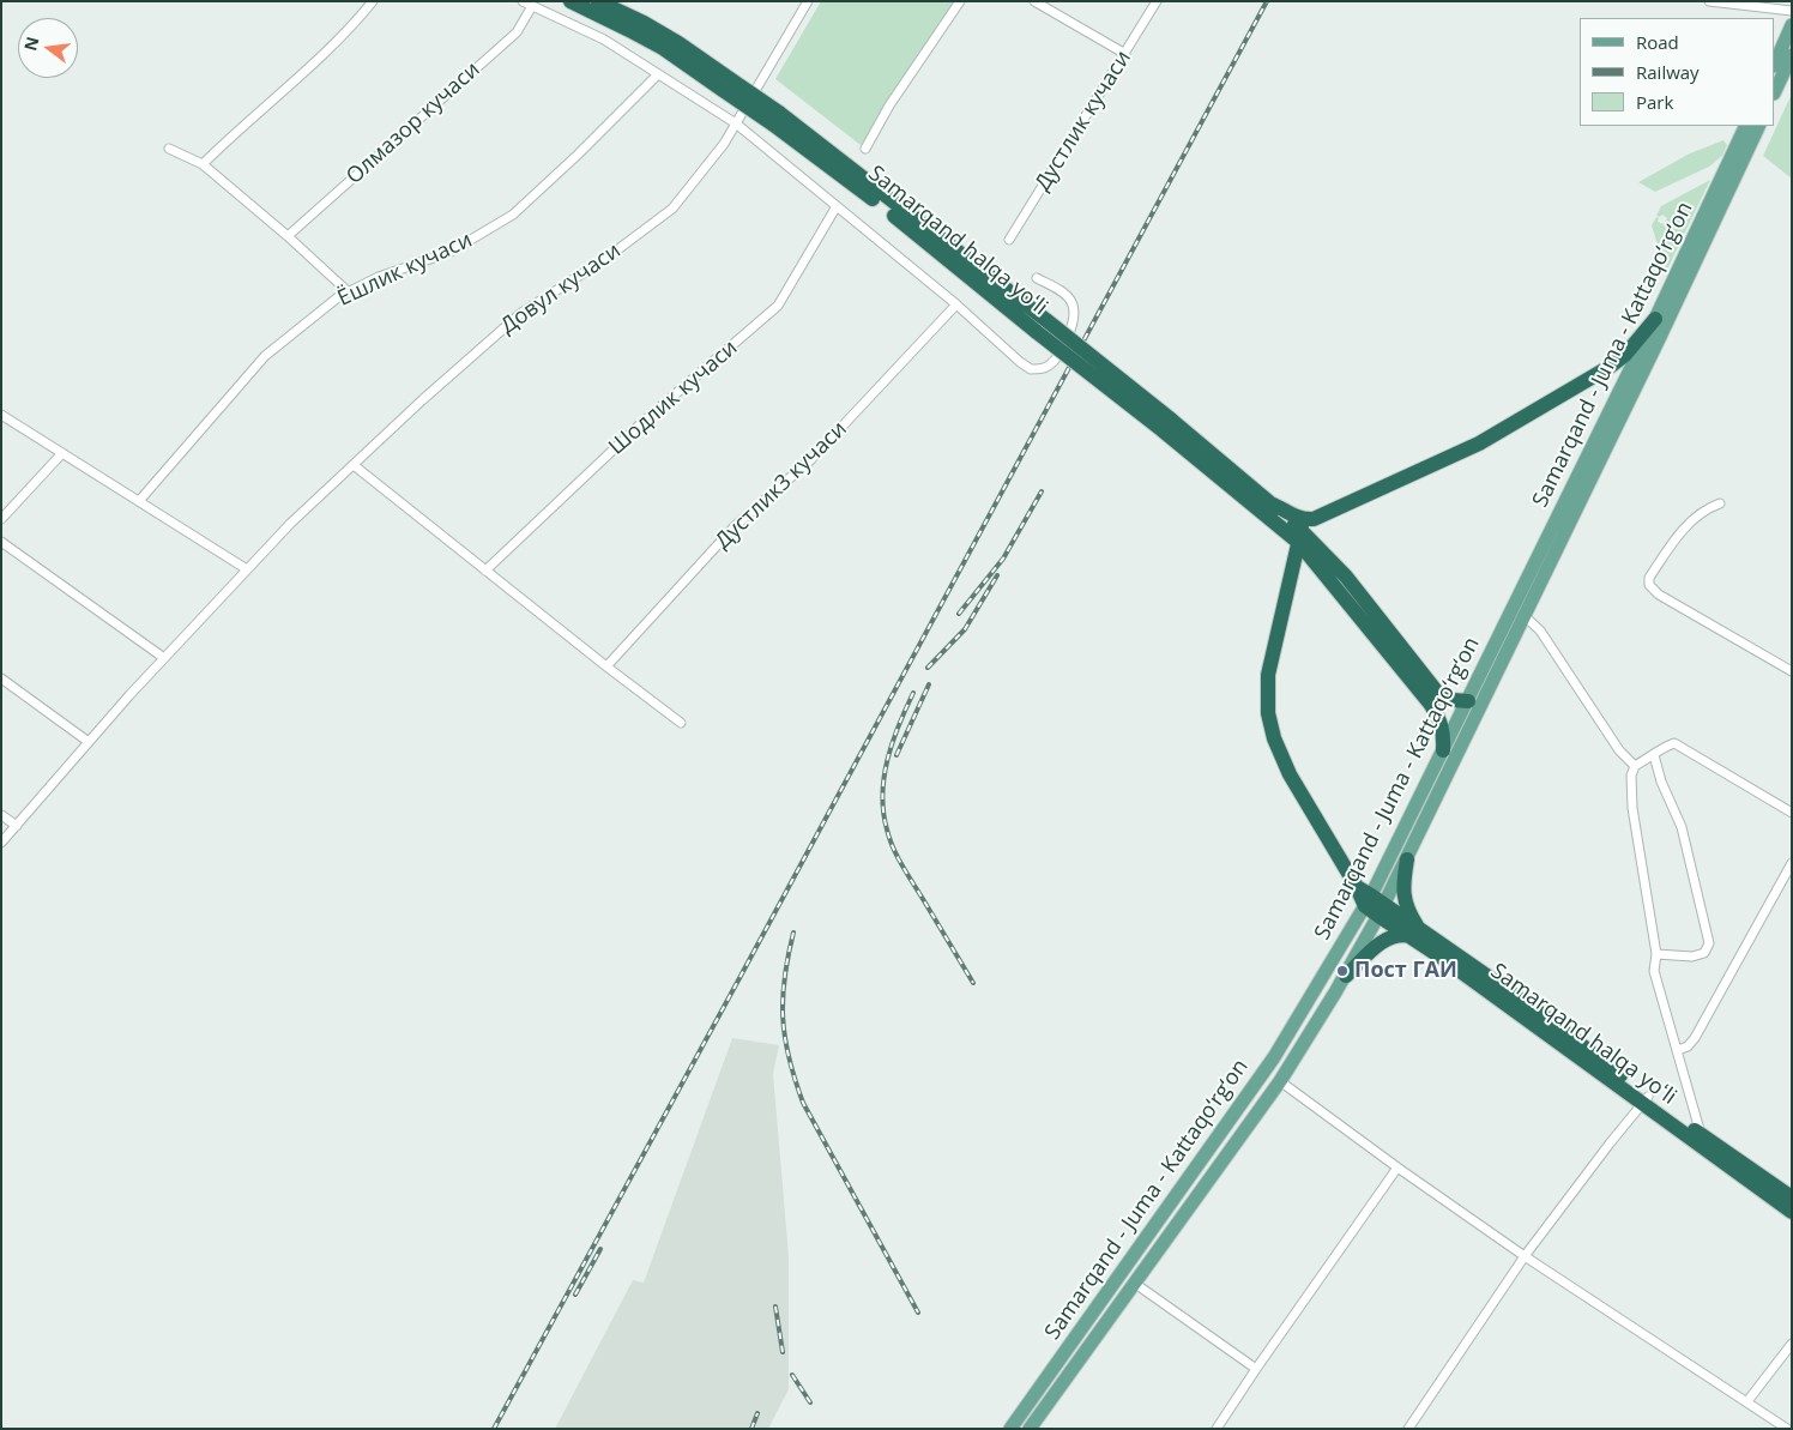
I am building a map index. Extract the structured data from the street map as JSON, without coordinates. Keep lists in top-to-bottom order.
{
  "streets": {
    "highway": ["Samarqand halqa yoʻli"],
    "main road": ["Samarqand - Juma - Kattaqo‘rg‘on"],
    "street": [
      "Дустлик кучаси",
      "Олмазор кучаси",
      "Ёшлик кучаси",
      "Довул кучаси",
      "Шодлик кучаси",
      "Дустлик3 кучаси"
    ]
  },
  "crossings": [
    ["Samarqand halqa yoʻli", "Samarqand - Juma - Kattaqo‘rg‘on"]
  ],
  "places": ["Пост ГАИ"],
  "legend": ["Road", "Railway", "Park"],
  "north": "left"
}
